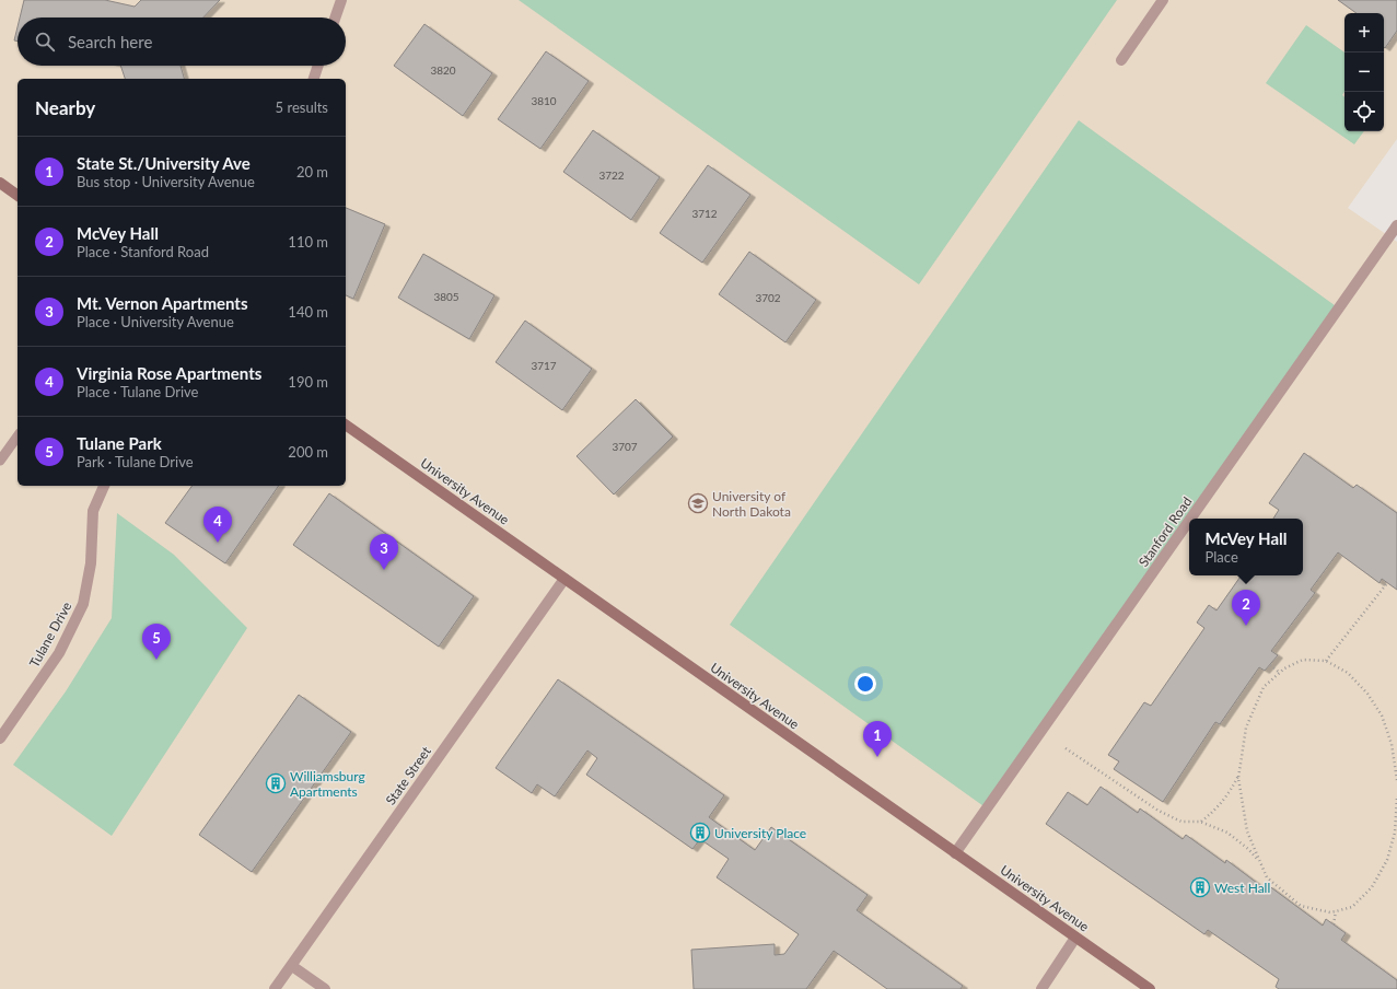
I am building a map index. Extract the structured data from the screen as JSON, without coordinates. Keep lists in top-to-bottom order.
{
  "streets": {
    "street": [
      "University Avenue",
      "Stanford Road",
      "Tulane Drive",
      "State Street"
    ]
  },
  "crossings": [
    ["University Avenue", "Stanford Road"],
    ["University Avenue", "State Street"]
  ],
  "places": {
    "school or university": ["University of North Dakota"],
    "building": ["Williamsburg Apartments", "University Place", "West Hall"]
  },
  "house_numbers": [
    "3820",
    "3810",
    "3722",
    "3712",
    "3805",
    "3702",
    "3717",
    "3707"
  ],
  "page": {
    "map_buttons": ["+", "−"],
    "search": "Search here",
    "heading": ["Nearby", "5 results"],
    "list": [
      {
        "mark": "1",
        "name": "State St./University Ave",
        "note": "Bus stop · University Avenue",
        "value": "20 m"
      },
      {
        "mark": "2",
        "name": "McVey Hall",
        "note": "Place · Stanford Road",
        "value": "110 m"
      },
      {
        "mark": "3",
        "name": "Mt. Vernon Apartments",
        "note": "Place · University Avenue",
        "value": "140 m"
      },
      {
        "mark": "4",
        "name": "Virginia Rose Apartments",
        "note": "Place · Tulane Drive",
        "value": "190 m"
      },
      {
        "mark": "5",
        "name": "Tulane Park",
        "note": "Park · Tulane Drive",
        "value": "200 m"
      }
    ],
    "pins": [
      "4",
      "3",
      "2",
      "5",
      "1"
    ],
    "popup": ["McVey Hall", "Place"]
  }
}
